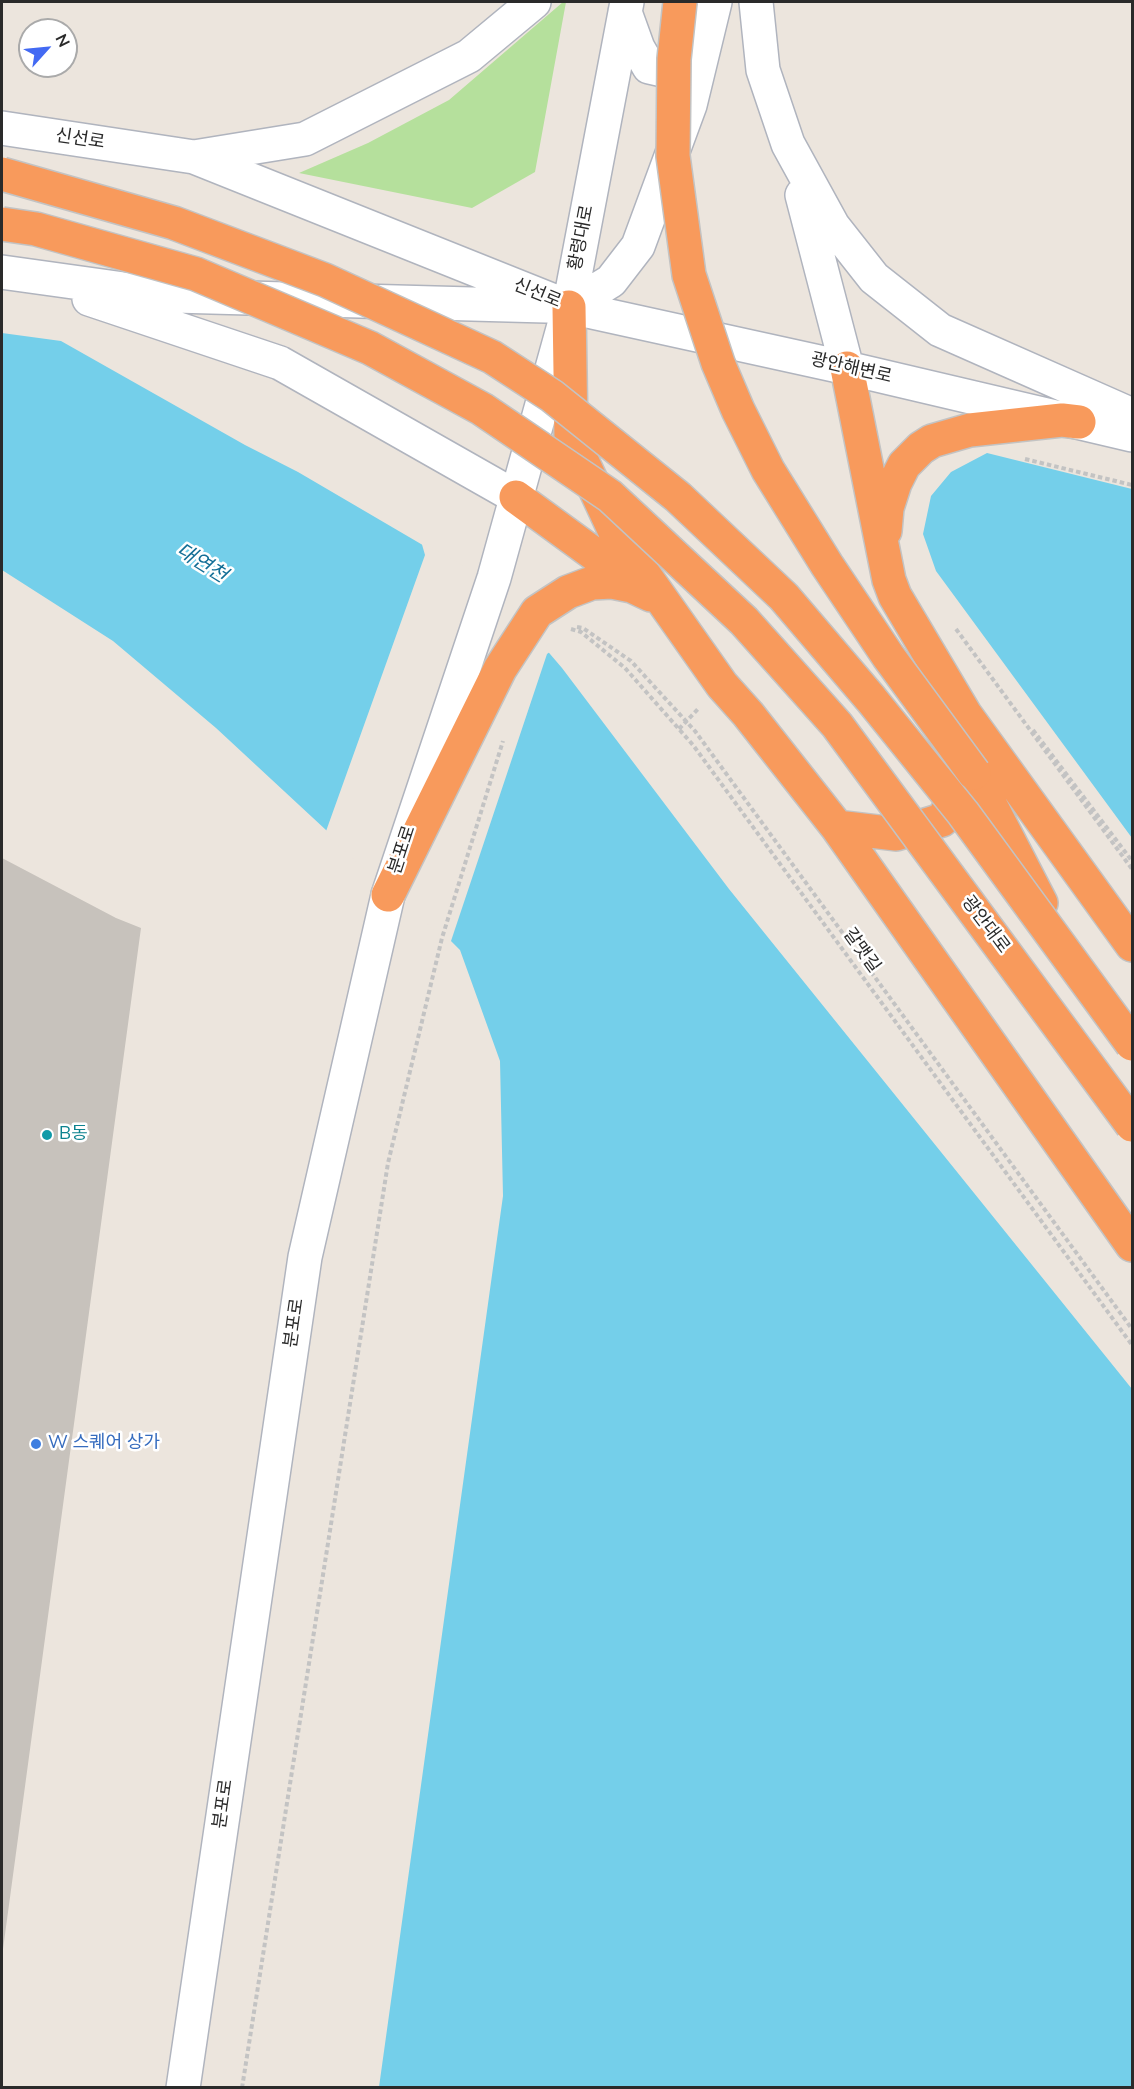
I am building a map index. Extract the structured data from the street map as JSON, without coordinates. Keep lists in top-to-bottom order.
{
  "streets": {
    "highway": ["광안대로"],
    "main road": [
      "신선로",
      "황령대로",
      "광안해변로",
      "분포로"
    ],
    "path": ["갈맷길"]
  },
  "crossings": [
    ["신선로", "황령대로"],
    ["신선로", "광안해변로"],
    ["신선로", "분포로"],
    ["황령대로", "광안해변로"],
    ["황령대로", "분포로"],
    ["광안해변로", "분포로"]
  ],
  "water": ["대연천"],
  "places": ["B동", "W 스퀘어 상가"],
  "north": "top right"
}
